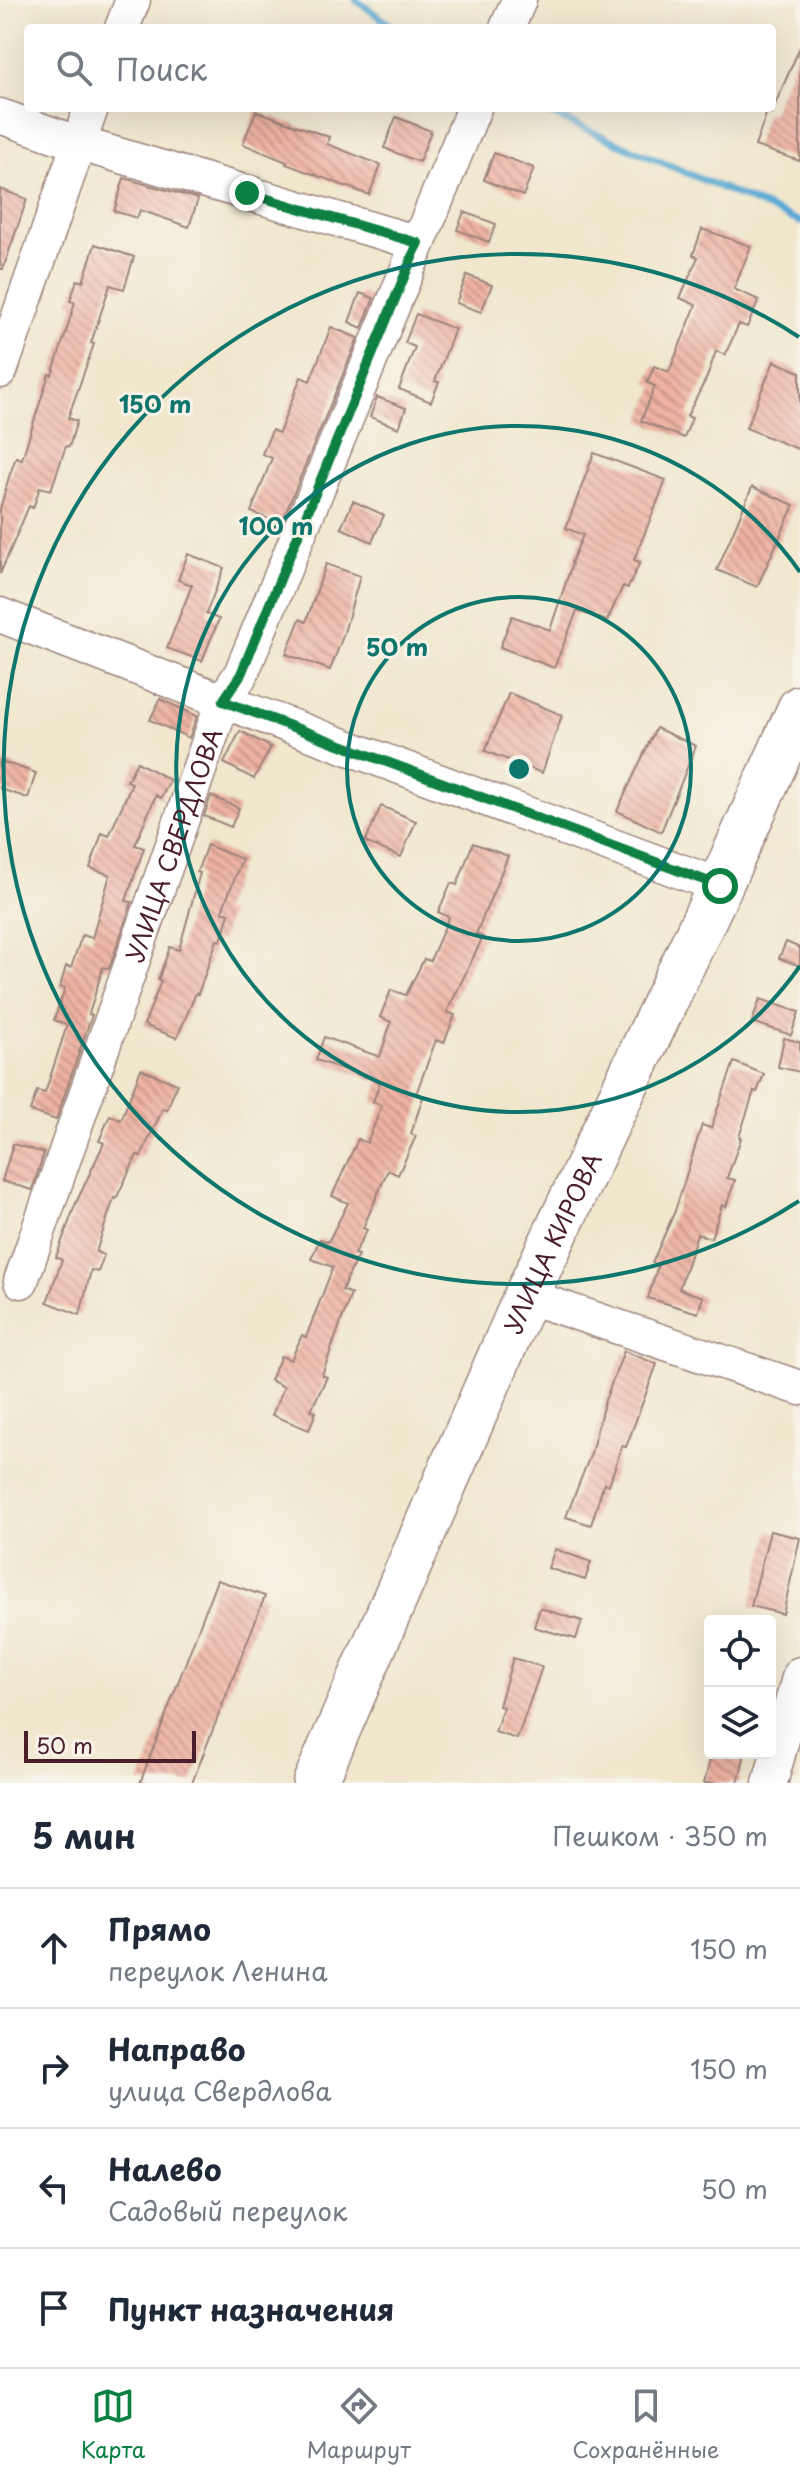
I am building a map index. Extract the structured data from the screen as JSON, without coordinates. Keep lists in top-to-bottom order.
{
  "streets": {
    "main road": ["УЛИЦА КИРОВА"],
    "street": ["УЛИЦА СВЕРДЛОВА"]
  },
  "scale_bar": "50 m",
  "page": {
    "search": "Поиск",
    "scale": "50 m",
    "heading": ["5 мин", "Пешком · 350 m"],
    "list": [
      ["Прямо", "переулок Ленина", "150 m"],
      ["Направо", "улица Свердлова", "150 m"],
      ["Налево", "Садовый переулок", "50 m"],
      "Пункт назначения"
    ],
    "nav": ["Карта", "Маршрут", "Сохранённые"]
  },
  "rings": ["150 m", "100 m", "50 m"]
}
